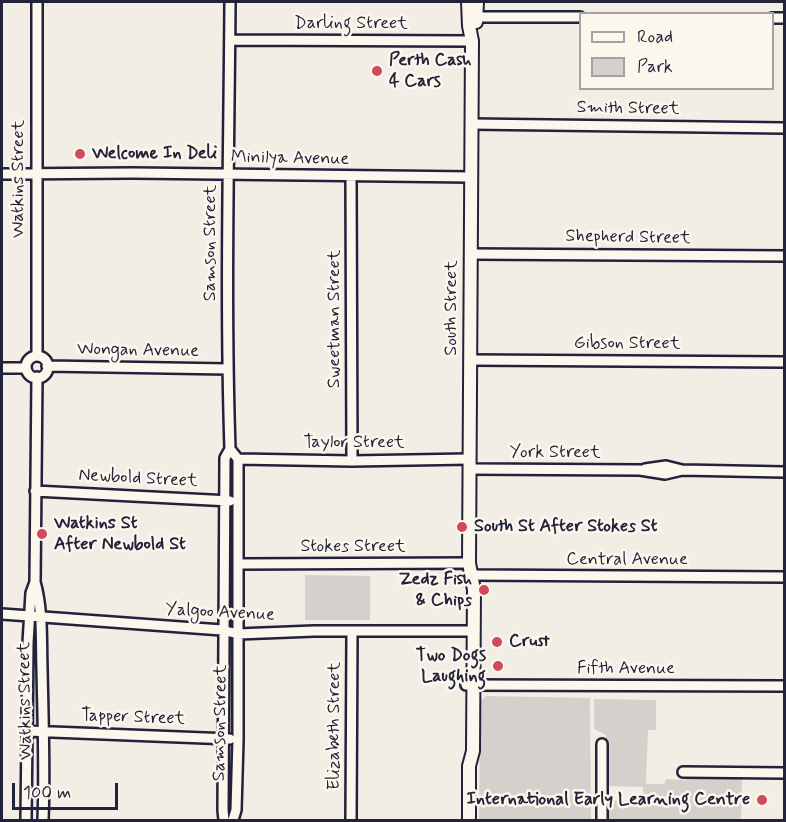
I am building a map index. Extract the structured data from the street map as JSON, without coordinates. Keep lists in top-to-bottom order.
{
  "streets": {
    "main road": ["South Street"],
    "street": [
      "Darling Street",
      "Smith Street",
      "Minilya Avenue",
      "Watkins Street",
      "Shepherd Street",
      "Samson Street",
      "Sweetman Street",
      "Gibson Street",
      "Wongan Avenue",
      "Taylor Street",
      "York Street",
      "Newbold Street",
      "Stokes Street",
      "Central Avenue",
      "Yalgoo Avenue",
      "Fifth Avenue",
      "Tapper Street",
      "Elizabeth Street"
    ]
  },
  "crossings": [
    ["Darling Street", "Samson Street"],
    ["Darling Street", "South Street"],
    ["Smith Street", "South Street"],
    ["Minilya Avenue", "Watkins Street"],
    ["Minilya Avenue", "Samson Street"],
    ["Minilya Avenue", "South Street"],
    ["Minilya Avenue", "Sweetman Street"],
    ["Watkins Street", "Wongan Avenue"],
    ["Watkins Street", "Newbold Street"],
    ["Watkins Street", "Yalgoo Avenue"],
    ["Watkins Street", "Tapper Street"],
    ["Shepherd Street", "South Street"],
    ["Samson Street", "Wongan Avenue"],
    ["Samson Street", "Taylor Street"],
    ["Samson Street", "Newbold Street"],
    ["Samson Street", "Stokes Street"],
    ["Samson Street", "Yalgoo Avenue"],
    ["Samson Street", "Tapper Street"],
    ["South Street", "Gibson Street"],
    ["South Street", "Taylor Street"],
    ["South Street", "York Street"],
    ["South Street", "Stokes Street"],
    ["South Street", "Central Avenue"],
    ["South Street", "Yalgoo Avenue"],
    ["South Street", "Fifth Avenue"],
    ["Sweetman Street", "Taylor Street"],
    ["Taylor Street", "York Street"],
    ["Stokes Street", "Central Avenue"],
    ["Yalgoo Avenue", "Elizabeth Street"]
  ],
  "places": [
    "Perth Cash 4 Cars",
    "Welcome In Deli",
    "South St After Stokes St",
    "Watkins St After Newbold St",
    "Zedz Fish & Chips",
    "Crust",
    "Two Dogs Laughing",
    "International Early Learning Centre"
  ],
  "legend": ["Road", "Park"],
  "scale_bar": "100 m"
}
